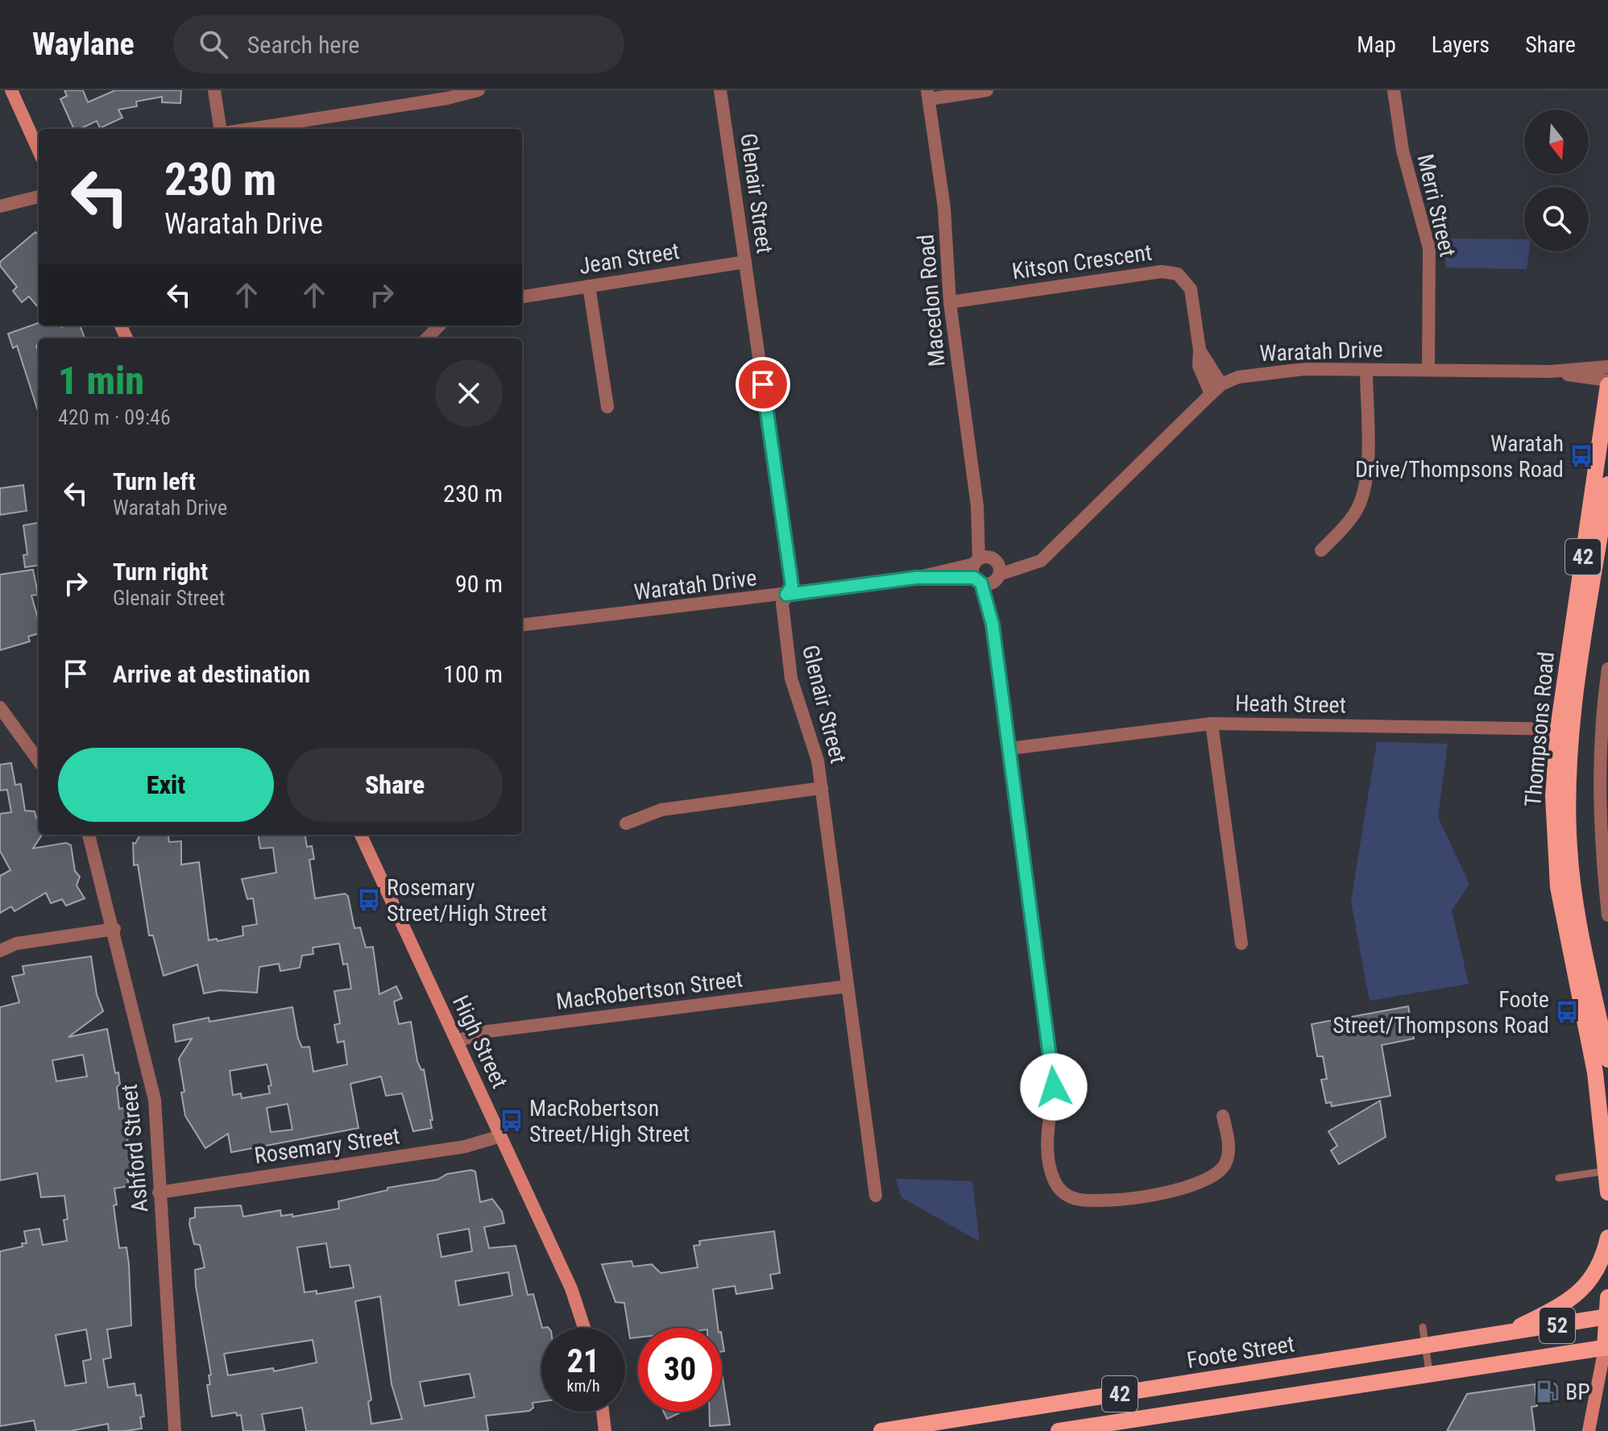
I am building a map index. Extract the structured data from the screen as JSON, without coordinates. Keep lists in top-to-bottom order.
{
  "streets": {
    "main road": [
      "42",
      "Thompsons Road",
      "High Street",
      "52",
      "Foote Street"
    ],
    "street": [
      "Glenair Street",
      "Merri Street",
      "Jean Street",
      "Kitson Crescent",
      "Macedon Road",
      "Waratah Drive",
      "Heath Street",
      "MacRobertson Street",
      "Rosemary Street",
      "Ashford Street"
    ]
  },
  "crossings": [
    ["Glenair Street", "Jean Street"],
    ["Glenair Street", "Waratah Drive"],
    ["Glenair Street", "MacRobertson Street"],
    ["Merri Street", "Waratah Drive"],
    ["Kitson Crescent", "Macedon Road"],
    ["Kitson Crescent", "Waratah Drive"],
    ["Macedon Road", "Waratah Drive"],
    ["Macedon Road", "Heath Street"],
    ["Waratah Drive", "Thompsons Road"],
    ["42", "Foote Street"],
    ["Heath Street", "Thompsons Road"],
    ["MacRobertson Street", "High Street"],
    ["High Street", "Rosemary Street"],
    ["Rosemary Street", "Ashford Street"]
  ],
  "places": {
    "bus stop": [
      "Waratah Drive/Thompsons Road",
      "Rosemary Street/High Street",
      "Foote Street/Thompsons Road",
      "MacRobertson Street/High Street"
    ],
    "fuel station": ["BP"]
  },
  "north": "bottom",
  "page": {
    "header": "Waylane",
    "search": "Search here",
    "nav": ["Map", "Layers", "Share"],
    "turn": ["230 m", "Waratah Drive"],
    "heading": ["1 min", "420 m · 09:46"],
    "list": [
      {
        "name": "Turn left",
        "note": "Waratah Drive",
        "value": "230 m"
      },
      {
        "name": "Turn right",
        "note": "Glenair Street",
        "value": "90 m"
      },
      {
        "name": "Arrive at destination",
        "value": "100 m"
      }
    ],
    "buttons": ["Exit", "Share"],
    "speed": "21 km/h",
    "limit": "30"
  }
}
